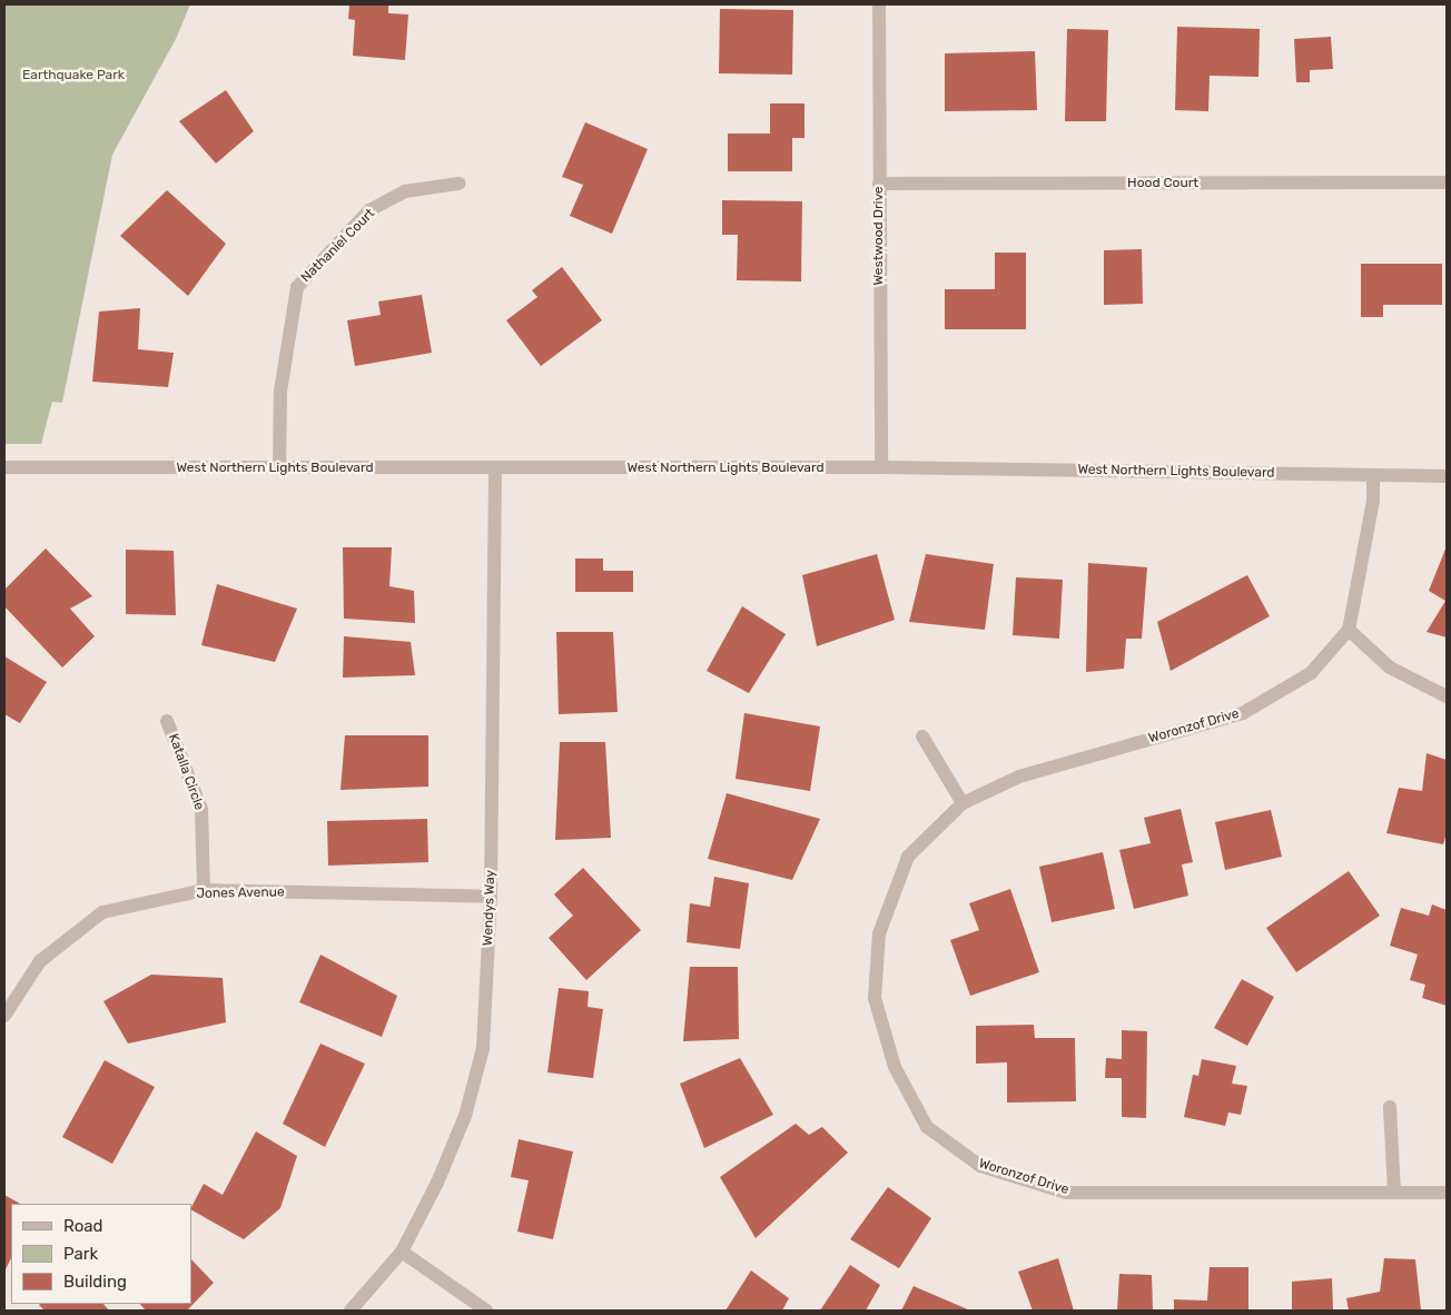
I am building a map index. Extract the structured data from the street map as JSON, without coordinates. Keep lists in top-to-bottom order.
{
  "streets": {
    "street": [
      "Hood Court",
      "Westwood Drive",
      "Nathaniel Court",
      "West Northern Lights Boulevard",
      "Woronzof Drive",
      "Katalla Circle",
      "Jones Avenue",
      "Wendys Way"
    ]
  },
  "crossings": [
    ["Hood Court", "Westwood Drive"],
    ["Westwood Drive", "West Northern Lights Boulevard"],
    ["Nathaniel Court", "West Northern Lights Boulevard"],
    ["West Northern Lights Boulevard", "Wendys Way"],
    ["Katalla Circle", "Jones Avenue"],
    ["Jones Avenue", "Wendys Way"]
  ],
  "parks": ["Earthquake Park"],
  "legend": ["Road", "Park", "Building"]
}
